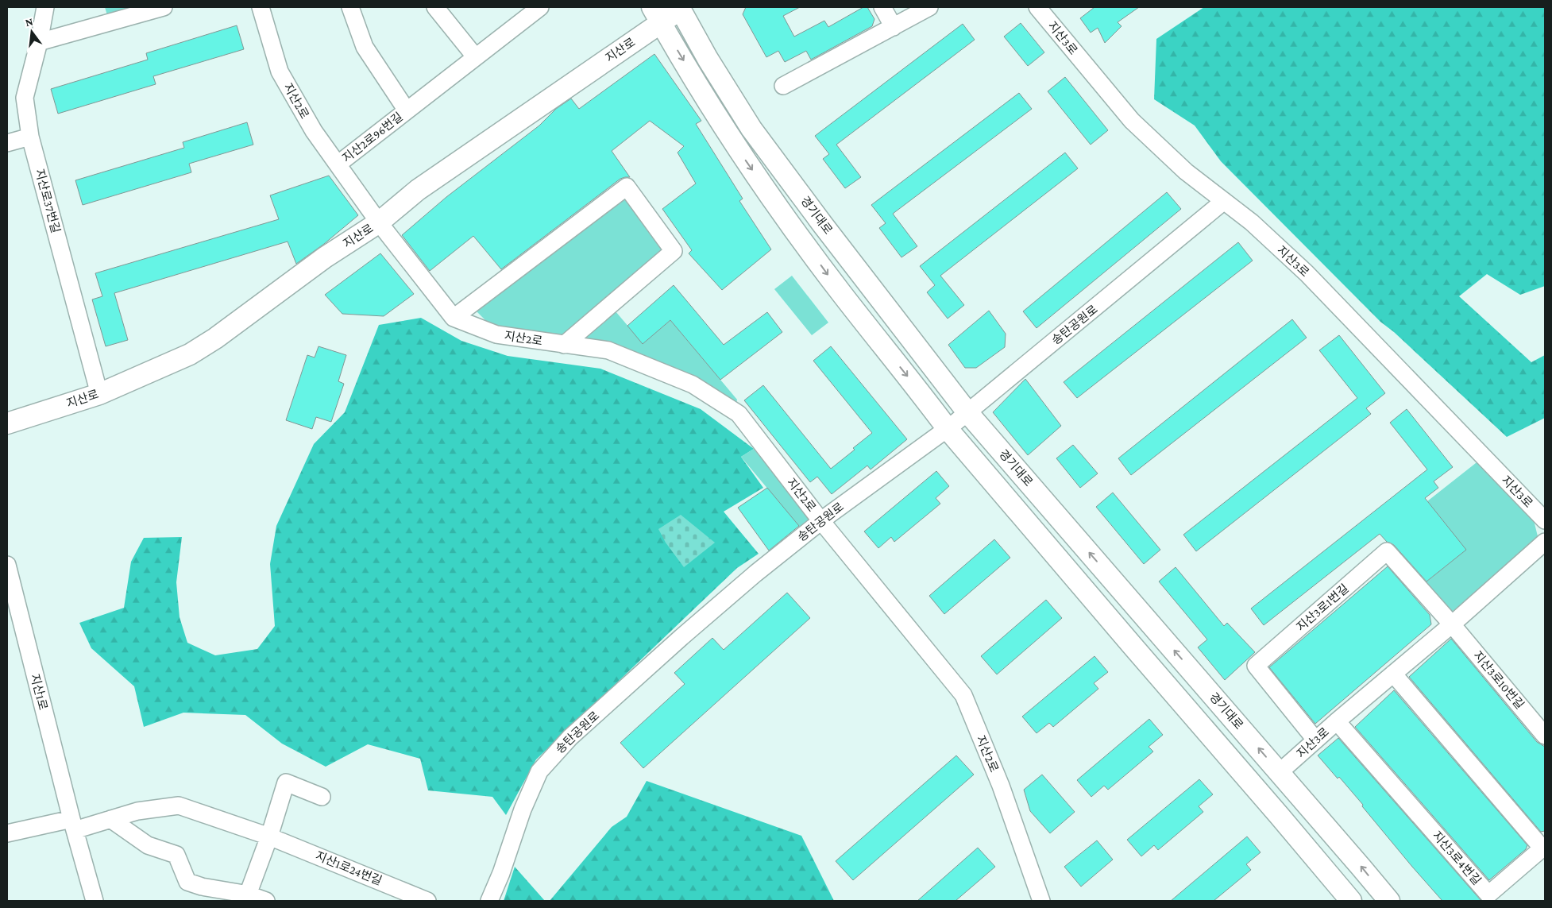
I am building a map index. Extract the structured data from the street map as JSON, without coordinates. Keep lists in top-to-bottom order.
{
  "streets": {
    "main road": ["지산로", "경기대로"],
    "street": [
      "지산3로",
      "지산2로",
      "지산2로96번길",
      "지산로37번길",
      "송탄공원로",
      "지산3로1번길",
      "지산3로10번길",
      "지산1로",
      "지산3로4번길",
      "지산1로24번길"
    ]
  },
  "crossings": [
    ["지산3로", "경기대로"],
    ["지산3로", "송탄공원로"],
    ["지산3로", "지산3로1번길"],
    ["지산3로", "지산3로10번길"],
    ["지산3로", "지산3로4번길"],
    ["지산로", "지산2로"],
    ["지산로", "지산로37번길"],
    ["지산로", "경기대로"],
    ["지산2로", "지산2로96번길"],
    ["지산2로", "송탄공원로"],
    ["경기대로", "송탄공원로"],
    ["지산3로1번길", "지산3로10번길"],
    ["지산1로", "지산1로24번길"]
  ],
  "north": "top"
}
